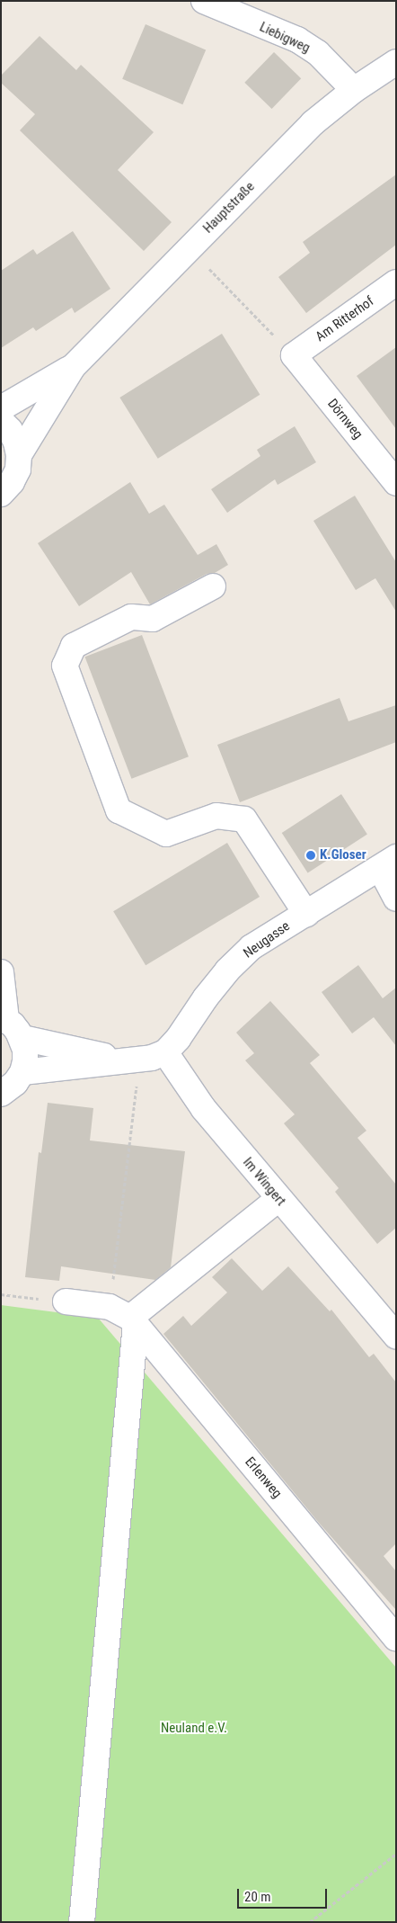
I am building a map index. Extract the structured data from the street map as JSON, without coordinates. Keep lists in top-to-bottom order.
{
  "streets": {
    "street": [
      "Liebigweg",
      "Hauptstraße",
      "Am Ritterhof",
      "Dörnweg",
      "Neugasse",
      "Im Wingert",
      "Erlenweg"
    ]
  },
  "crossings": [
    ["Liebigweg", "Hauptstraße"],
    ["Am Ritterhof", "Dörnweg"],
    ["Neugasse", "Im Wingert"]
  ],
  "parks": ["Neuland e.V."],
  "places": ["K.Gloser"],
  "scale_bar": "20 m"
}
